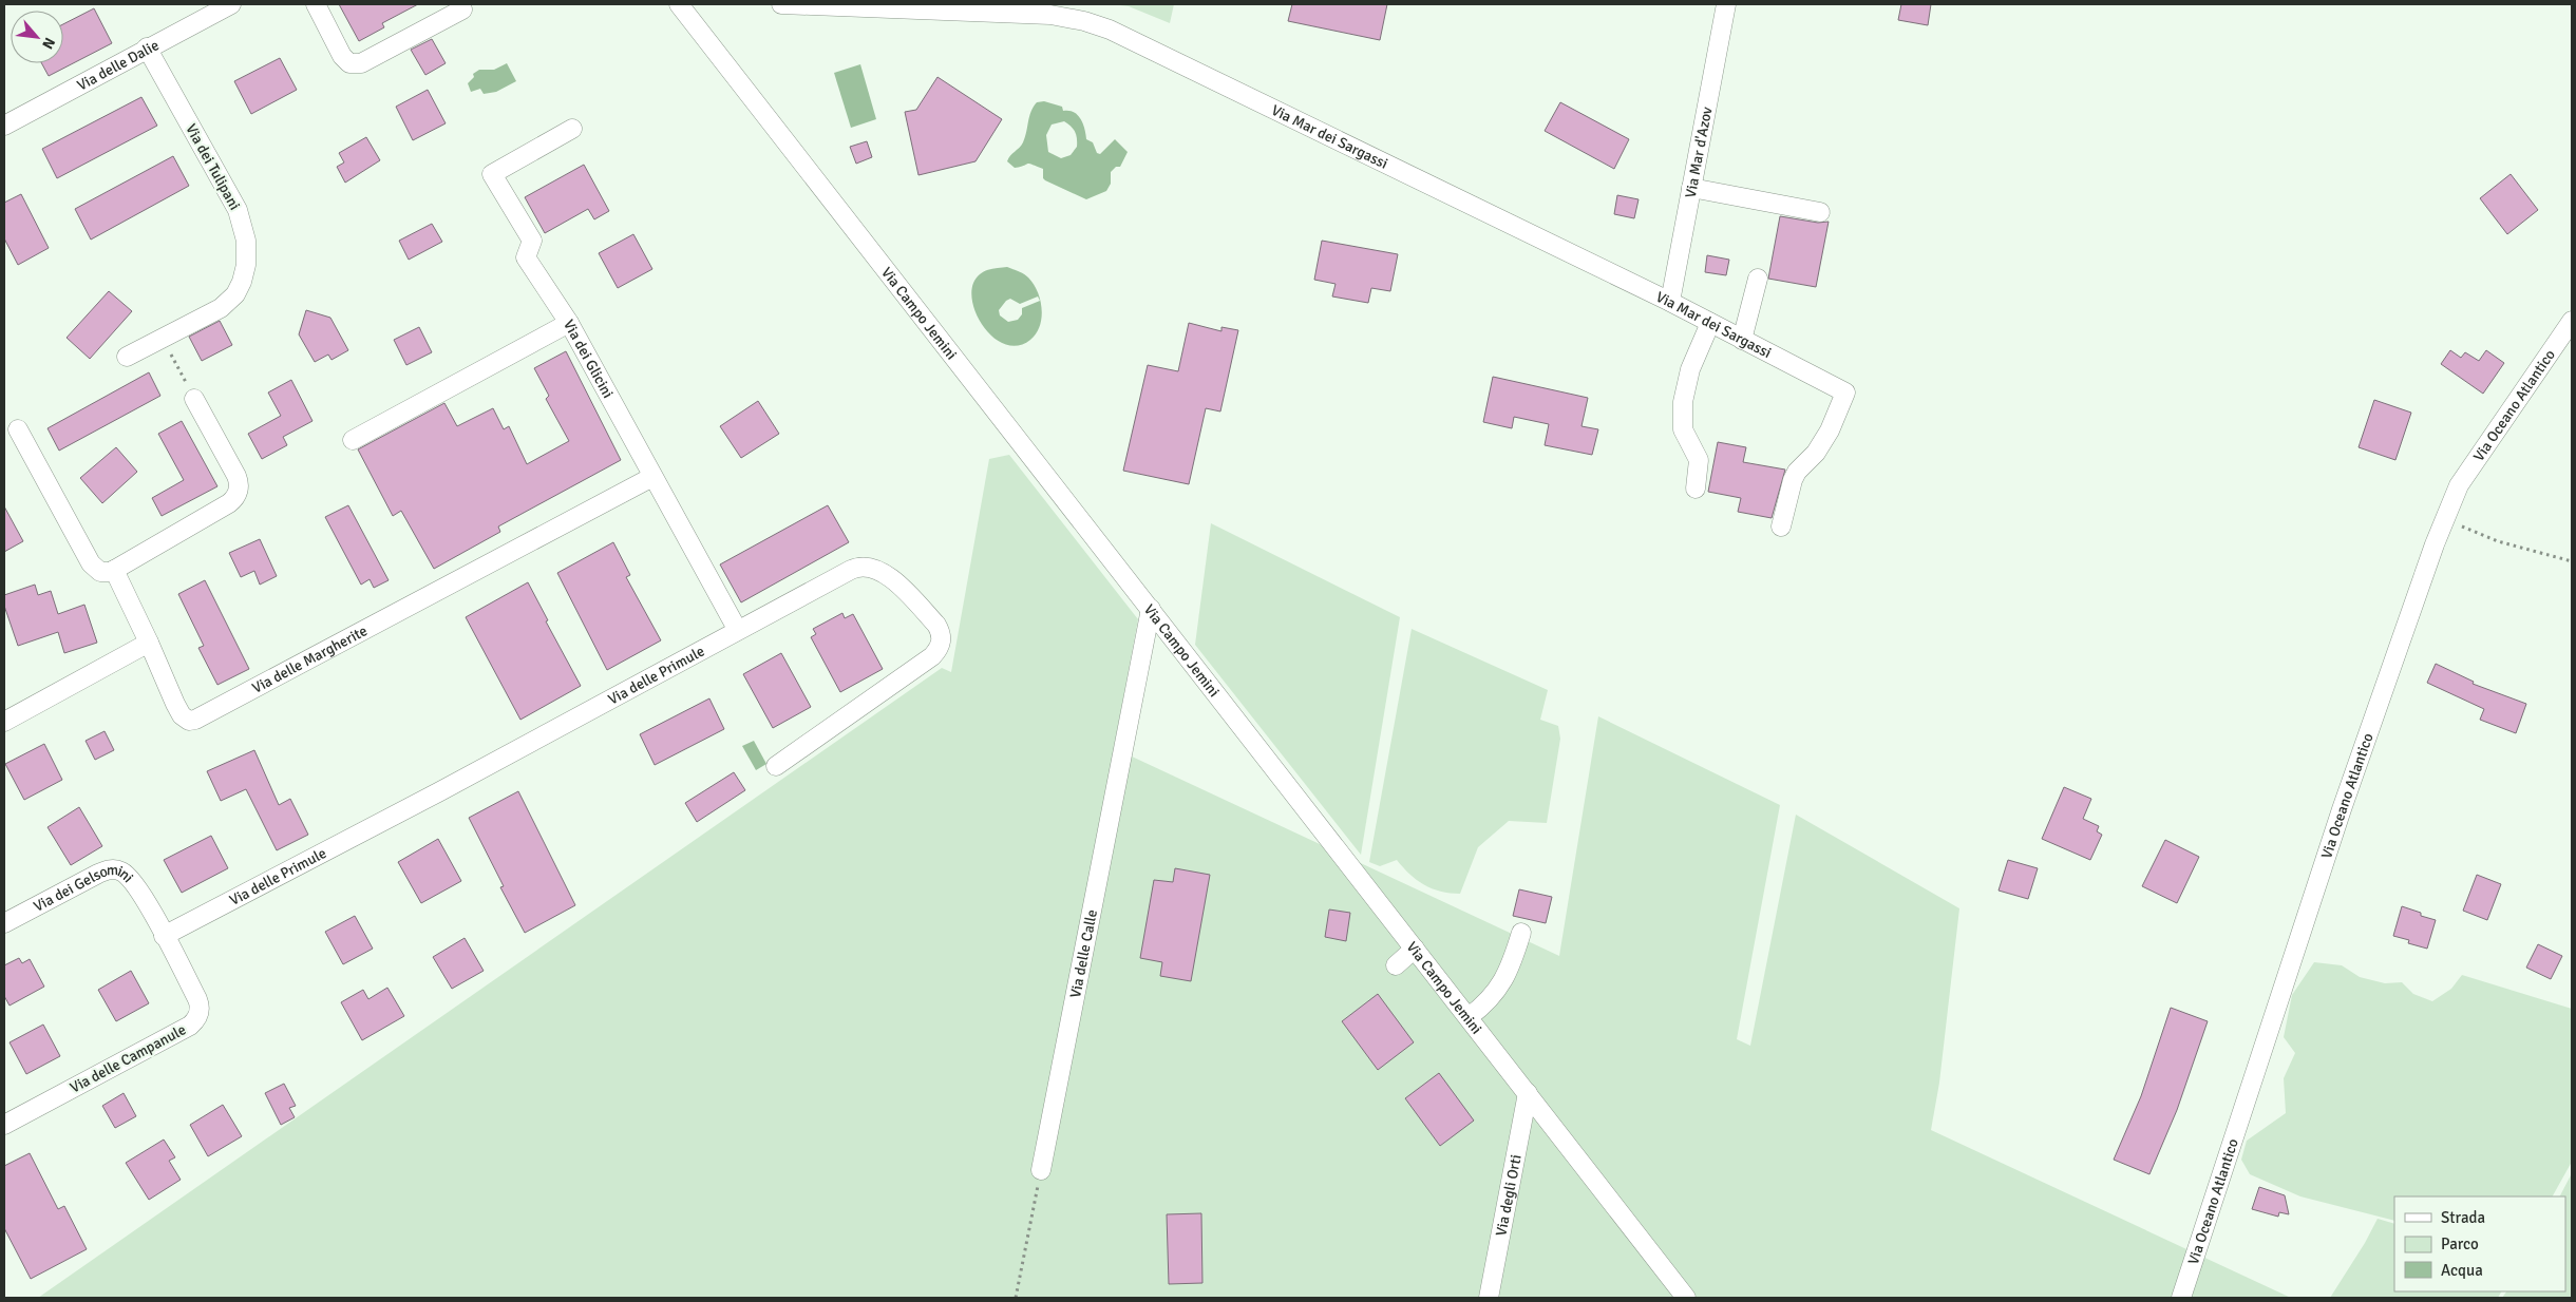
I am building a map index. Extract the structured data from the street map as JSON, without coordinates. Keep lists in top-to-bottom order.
{
  "streets": {
    "street": [
      "Via delle Dalie",
      "Via Mar dei Sargassi",
      "Via Mar d'Azov",
      "Via dei Tulipani",
      "Via Campo Jemini",
      "Via dei Glicini",
      "Via Oceano Atlantico",
      "Via delle Margherite",
      "Via delle Primule",
      "Via dei Gelsomini",
      "Via delle Calle",
      "Via delle Campanule",
      "Via degli Orti"
    ]
  },
  "crossings": [
    ["Via delle Dalie", "Via dei Tulipani"],
    ["Via Mar dei Sargassi", "Via Mar d'Azov"],
    ["Via Campo Jemini", "Via delle Calle"],
    ["Via Campo Jemini", "Via degli Orti"],
    ["Via dei Glicini", "Via delle Margherite"],
    ["Via dei Glicini", "Via delle Primule"],
    ["Via delle Primule", "Via dei Gelsomini"],
    ["Via delle Primule", "Via delle Campanule"],
    ["Via dei Gelsomini", "Via delle Campanule"]
  ],
  "legend": ["Strada", "Parco", "Acqua"],
  "north": "bottom right"
}
